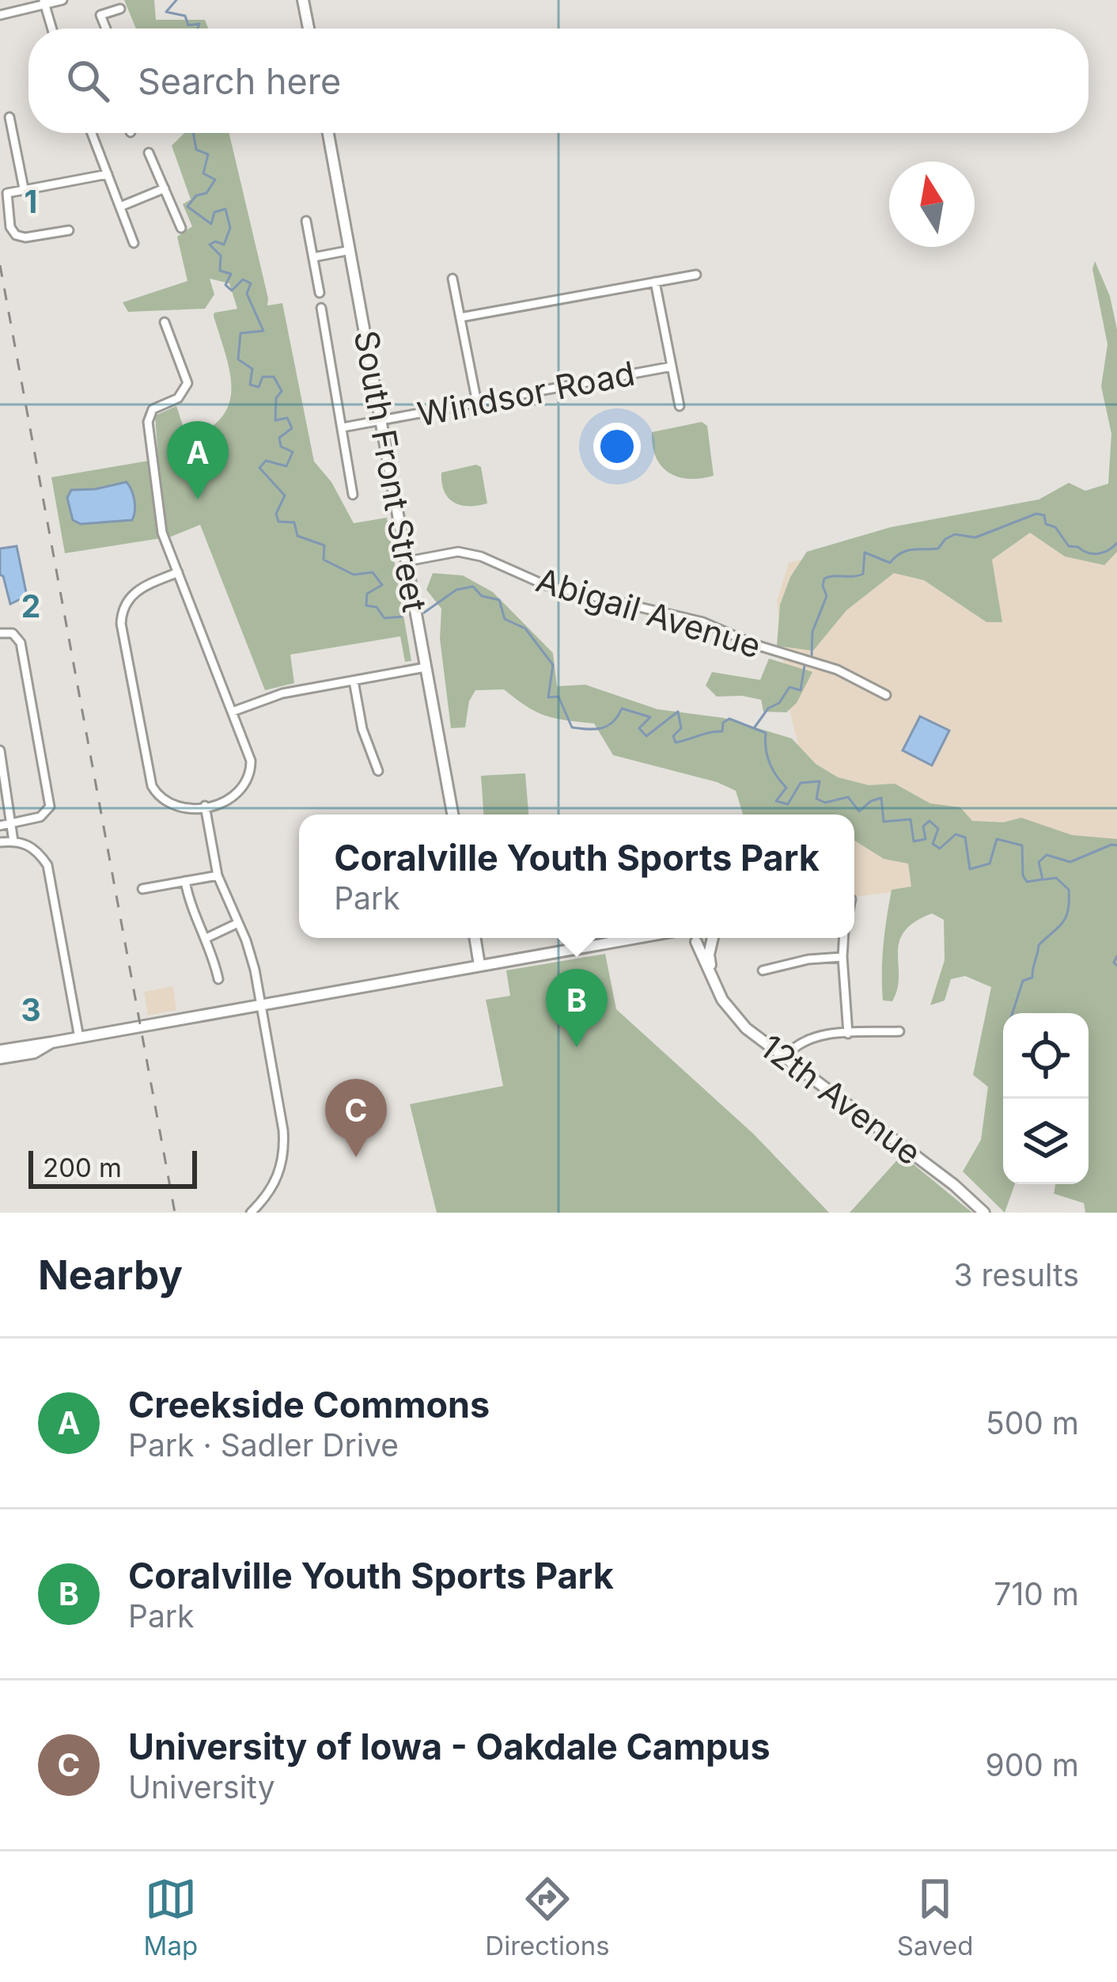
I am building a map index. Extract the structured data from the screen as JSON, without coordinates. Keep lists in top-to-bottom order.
{
  "streets": {
    "street": [
      "Windsor Road",
      "South Front Street",
      "Abigail Avenue",
      "12th Avenue"
    ]
  },
  "crossings": [
    ["Windsor Road", "South Front Street"],
    ["South Front Street", "Abigail Avenue"]
  ],
  "scale_bar": "200 m",
  "north": "top",
  "page": {
    "search": "Search here",
    "pins": ["A", "B", "C"],
    "popup": ["Coralville Youth Sports Park", "Park"],
    "scale": "200 m",
    "heading": ["Nearby", "3 results"],
    "list": [
      {
        "mark": "A",
        "name": "Creekside Commons",
        "note": "Park · Sadler Drive",
        "value": "500 m"
      },
      {
        "mark": "B",
        "name": "Coralville Youth Sports Park",
        "note": "Park",
        "value": "710 m"
      },
      {
        "mark": "C",
        "name": "University of Iowa - Oakdale Campus",
        "note": "University",
        "value": "900 m"
      }
    ],
    "nav": ["Map", "Directions", "Saved"]
  },
  "grid": {
    "rows": ["1", "2", "3"]
  }
}
